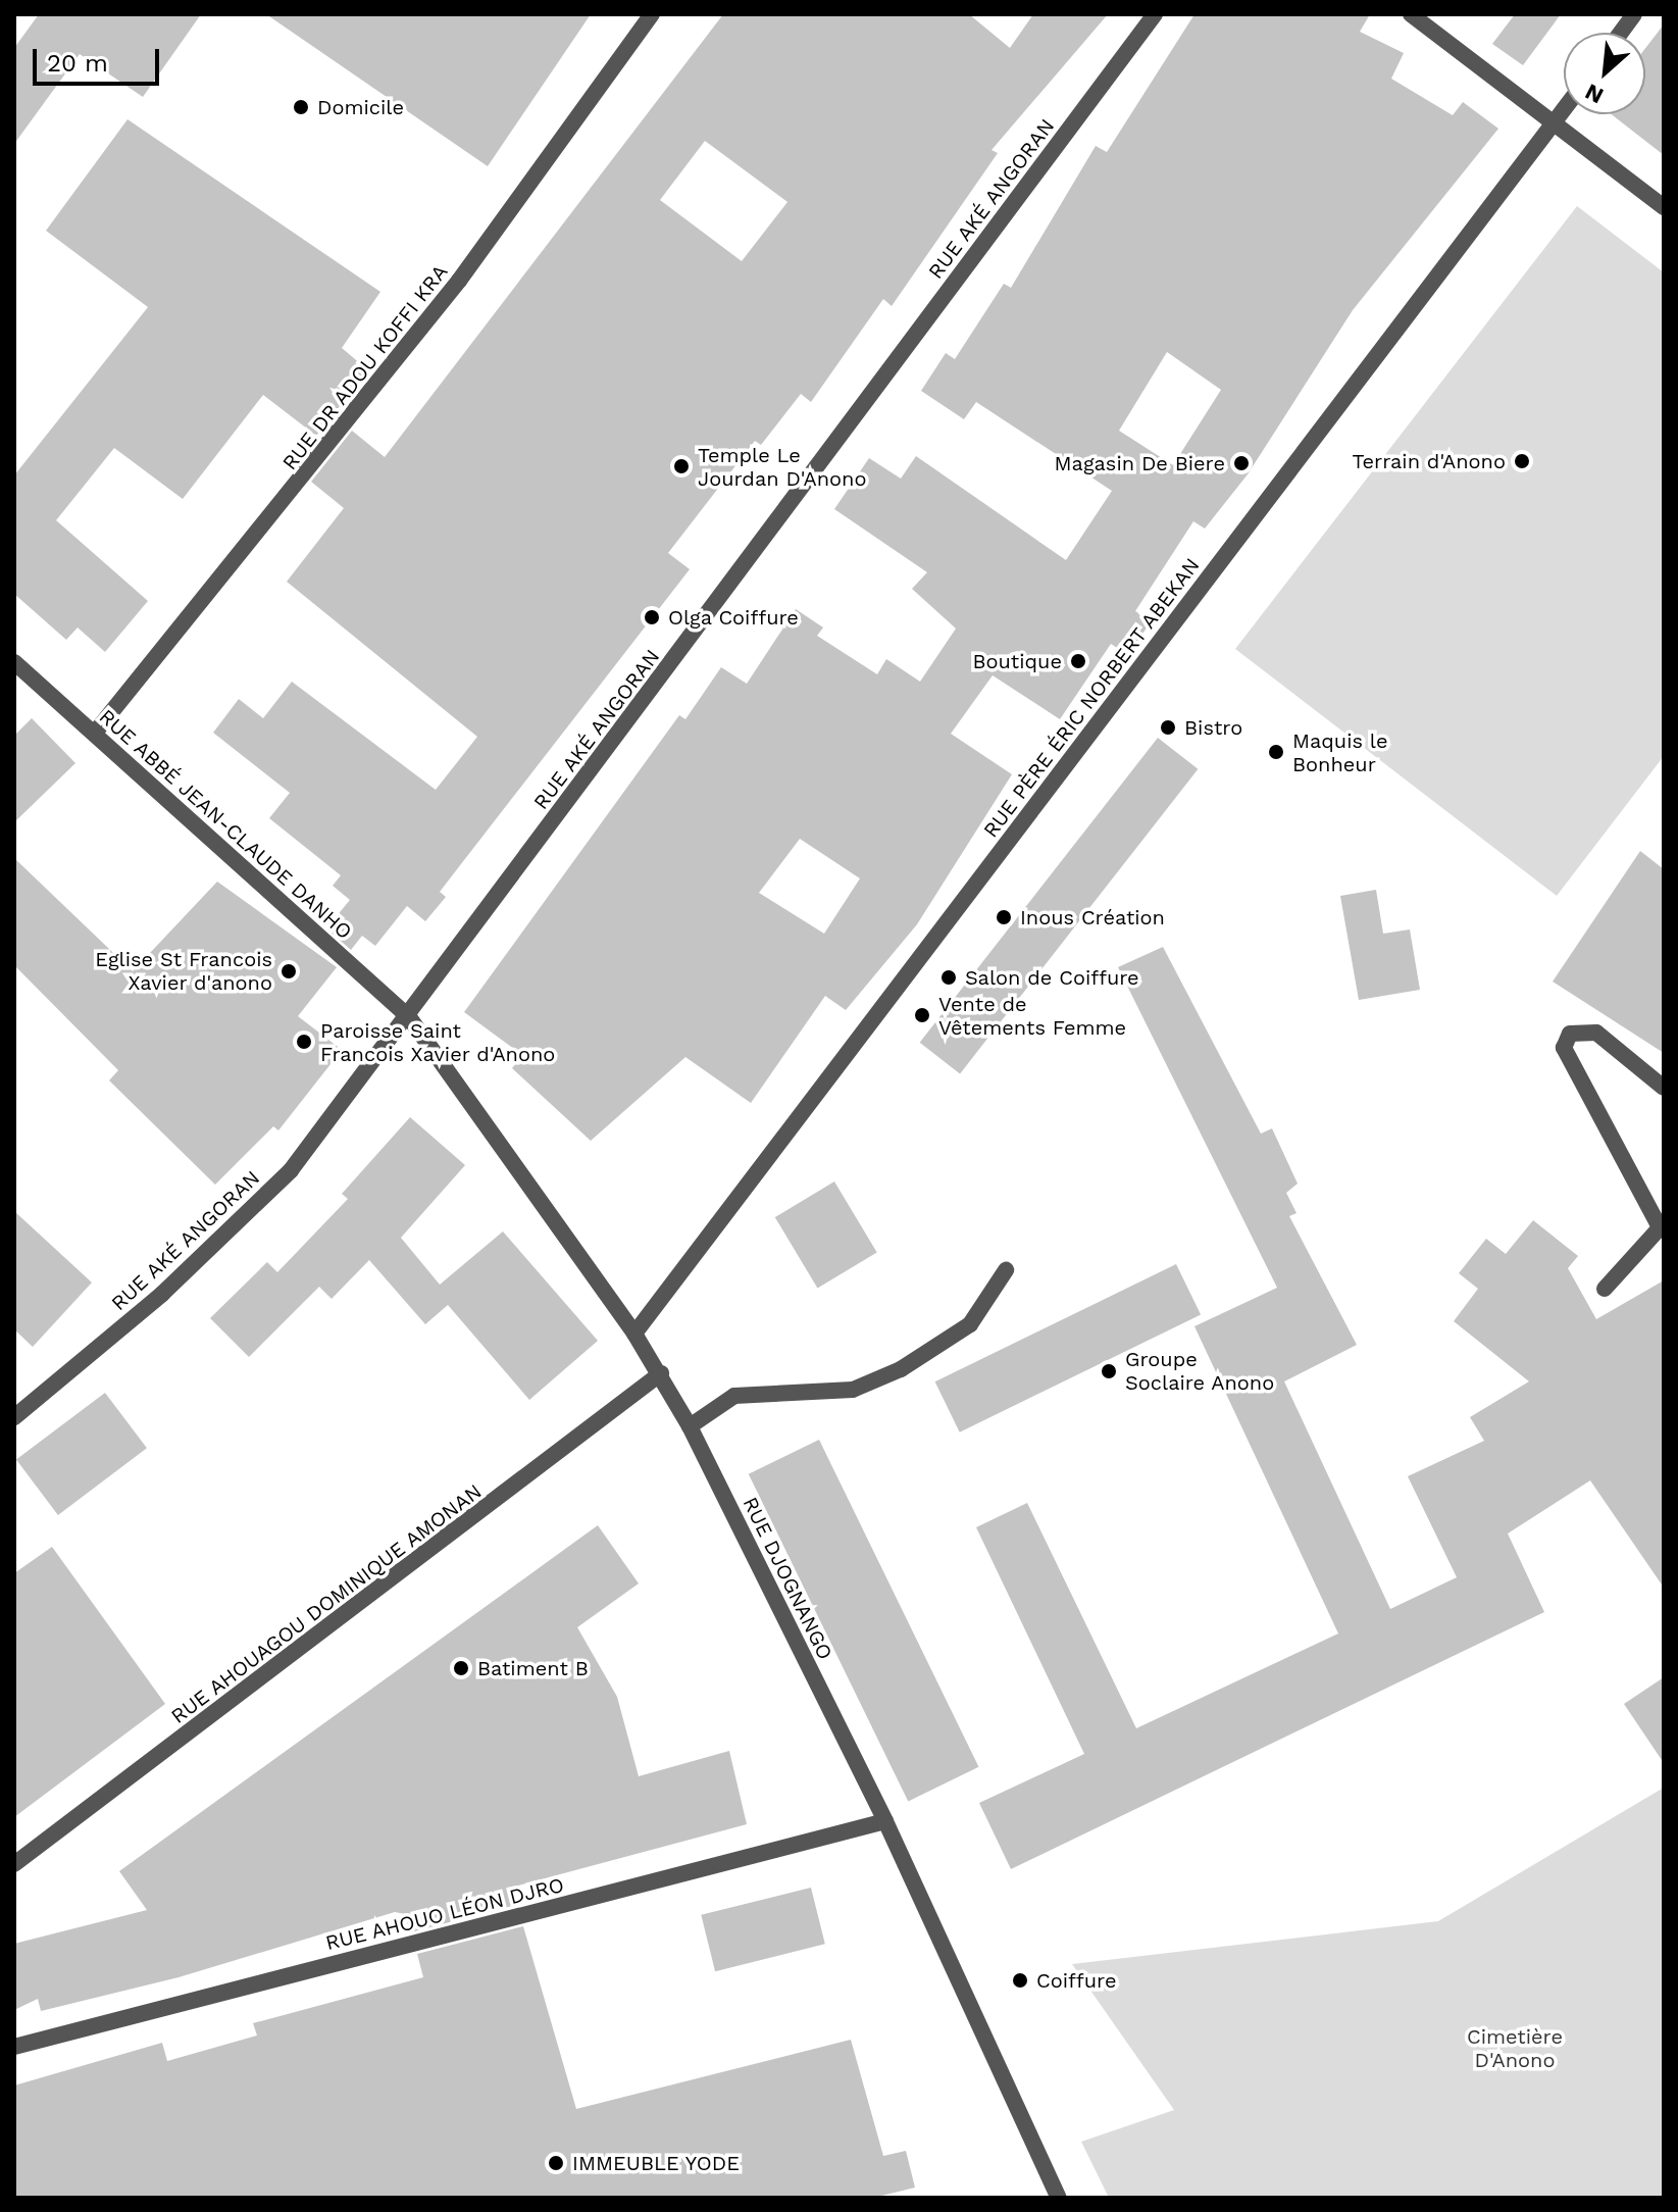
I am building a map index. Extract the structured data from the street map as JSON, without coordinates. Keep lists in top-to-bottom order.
{
  "streets": {
    "street": [
      "RUE AKÉ ANGORAN",
      "RUE DR ADOU KOFFI KRA",
      "RUE PÈRE ÉRIC NORBERT ABEKAN",
      "RUE ABBÉ JEAN-CLAUDE DANHO",
      "RUE DJOGNANGO",
      "RUE AHOUAGOU DOMINIQUE AMONAN",
      "RUE AHOUO LÉON DJRO"
    ]
  },
  "crossings": [
    ["RUE AKÉ ANGORAN", "RUE ABBÉ JEAN-CLAUDE DANHO"],
    ["RUE AKÉ ANGORAN", "RUE DJOGNANGO"],
    ["RUE DR ADOU KOFFI KRA", "RUE ABBÉ JEAN-CLAUDE DANHO"],
    ["RUE PÈRE ÉRIC NORBERT ABEKAN", "RUE DJOGNANGO"],
    ["RUE ABBÉ JEAN-CLAUDE DANHO", "RUE DJOGNANGO"],
    ["RUE DJOGNANGO", "RUE AHOUAGOU DOMINIQUE AMONAN"],
    ["RUE DJOGNANGO", "RUE AHOUO LÉON DJRO"]
  ],
  "parks": ["Cimetière D'Anono"],
  "places": [
    "Domicile",
    "Terrain d'Anono",
    "Magasin De Biere",
    "Temple Le Jourdan D'Anono",
    "Olga Coiffure",
    "Boutique",
    "Bistro",
    "Maquis le Bonheur",
    "Inous Création",
    "Eglise St Francois Xavier d'anono",
    "Salon de Coiffure",
    "Vente de Vêtements Femme",
    "Paroisse Saint Francois Xavier d'Anono",
    "Groupe Soclaire Anono",
    "Batiment B",
    "Coiffure",
    "IMMEUBLE YODE"
  ],
  "scale_bar": "20 m",
  "north": "bottom left"
}
